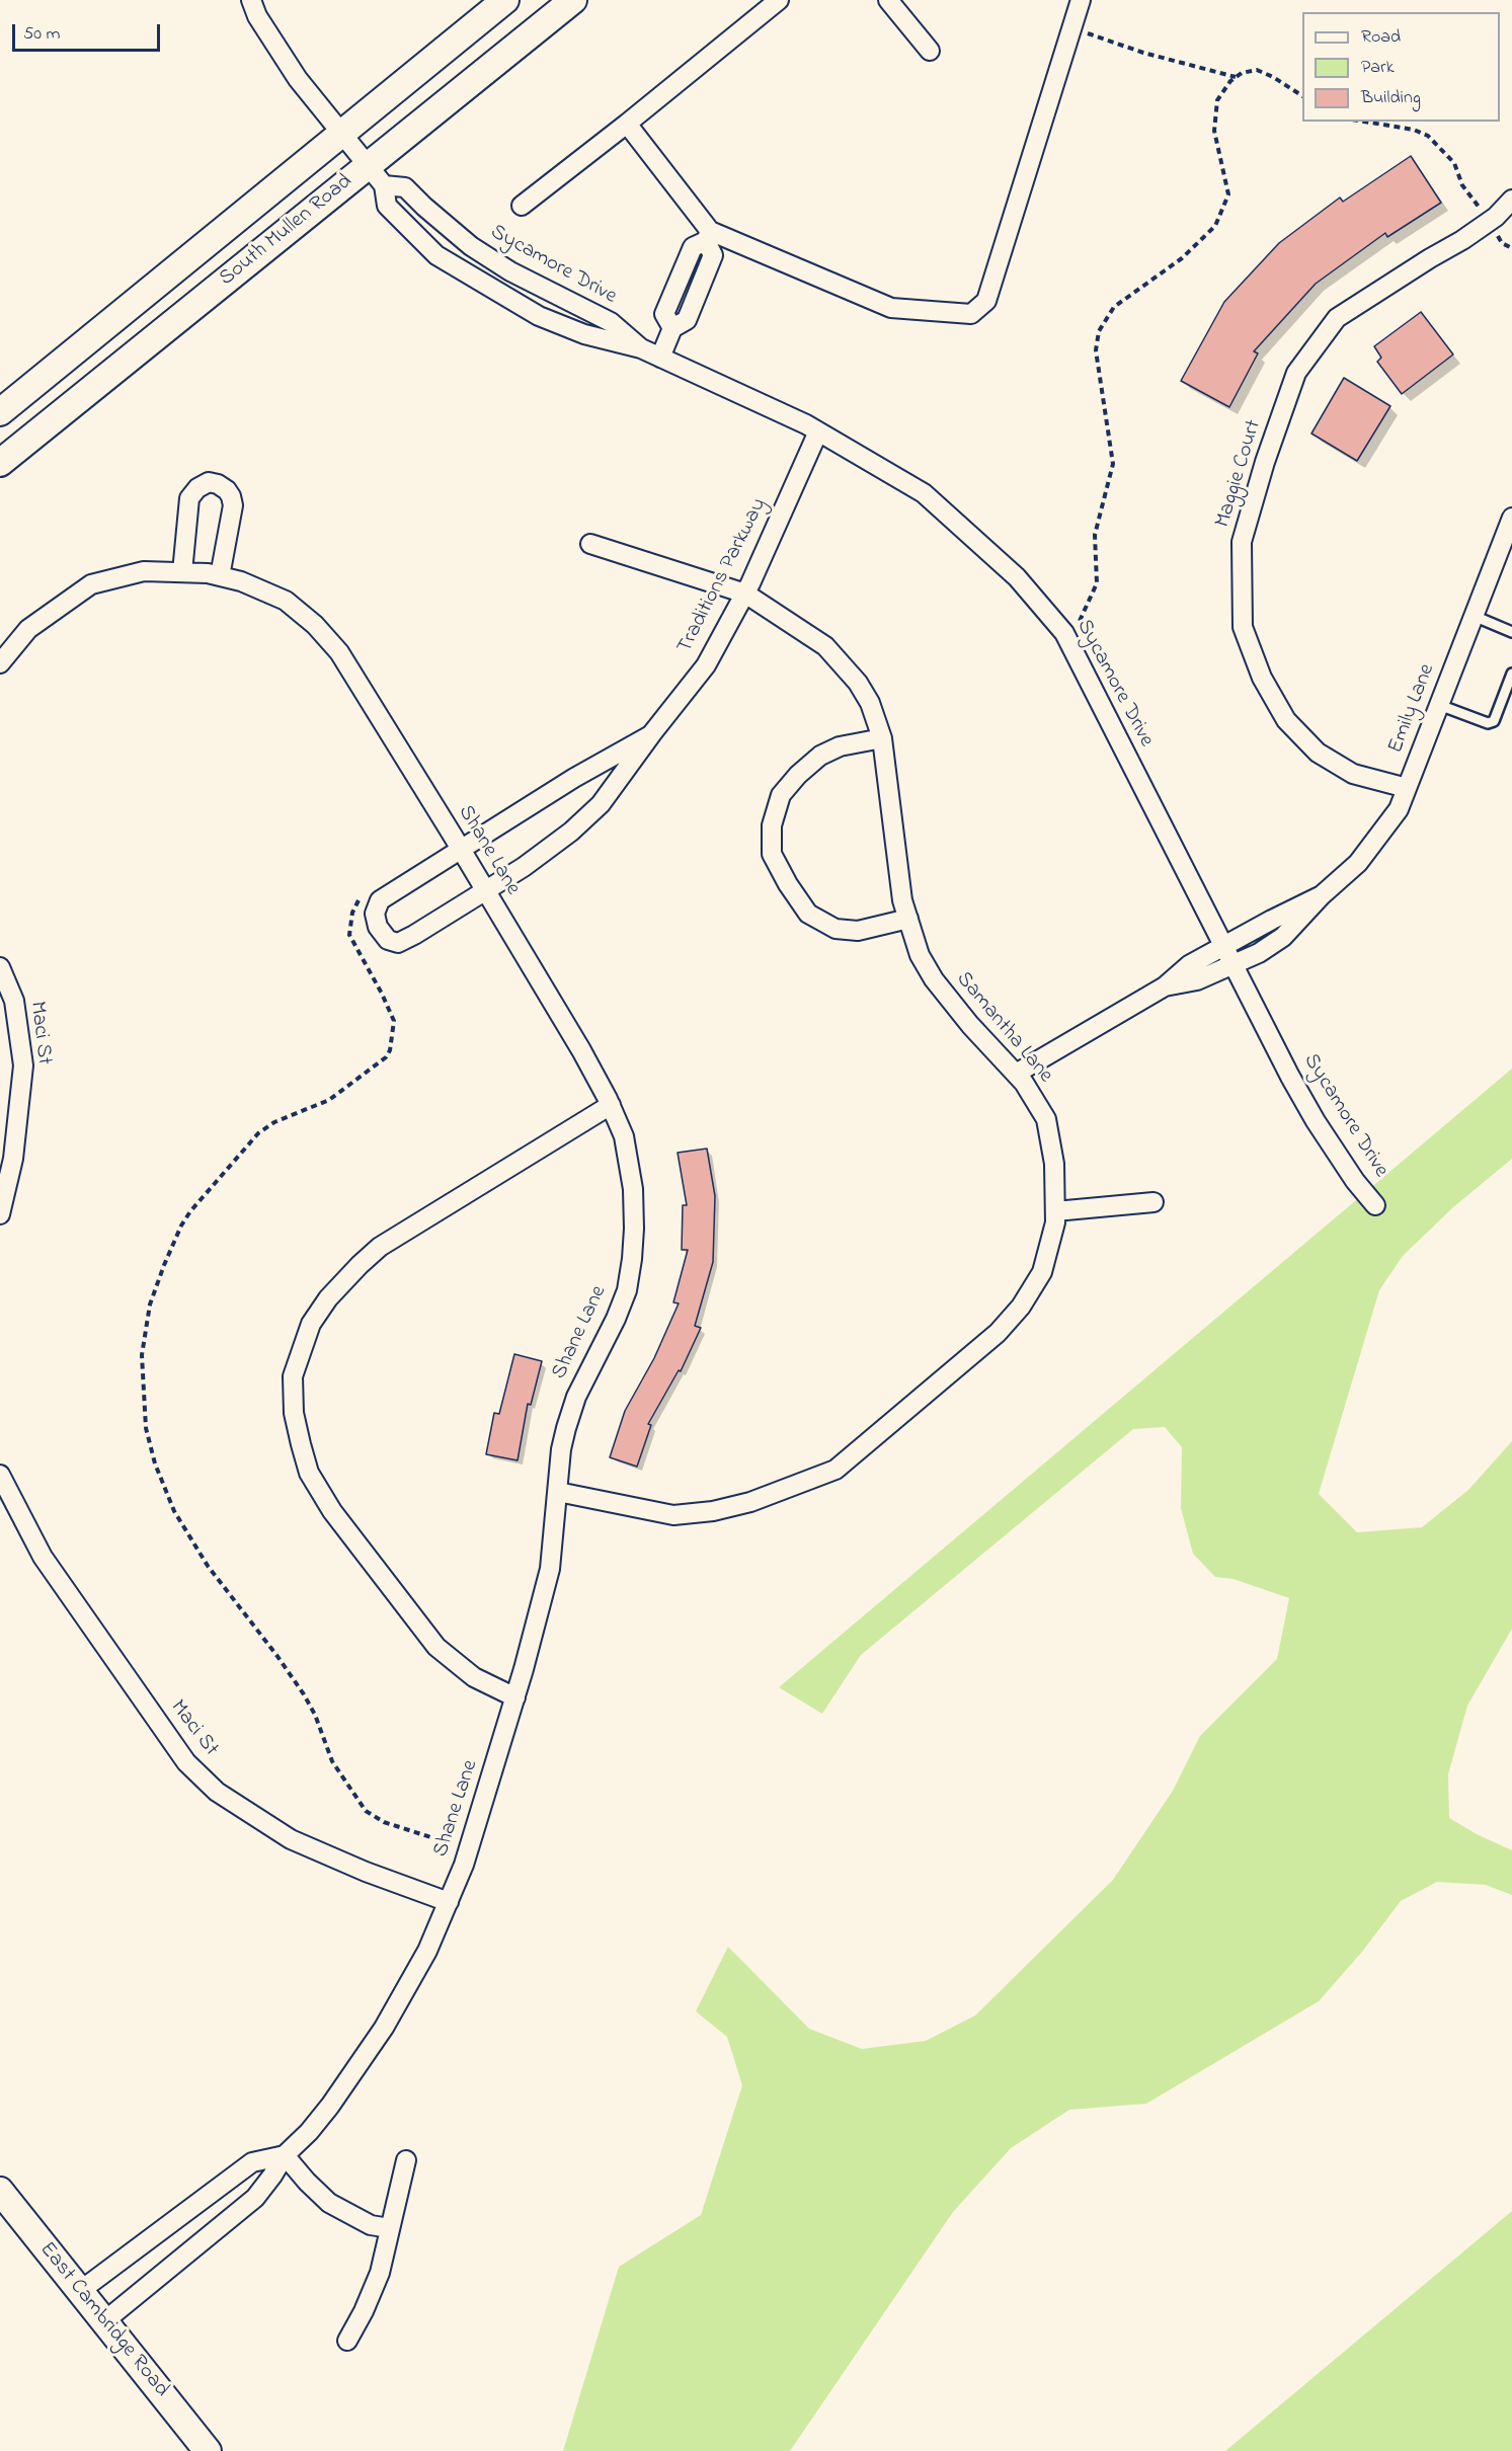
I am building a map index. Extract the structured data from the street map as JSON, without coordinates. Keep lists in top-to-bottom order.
{
  "streets": {
    "street": [
      "South Mullen Road",
      "Sycamore Drive",
      "Maggie Court",
      "Traditions Parkway",
      "Emily Lane",
      "Shane Lane",
      "Samantha Lane",
      "Maci St",
      "East Cambridge Road"
    ]
  },
  "crossings": [
    ["South Mullen Road", "Sycamore Drive"],
    ["Sycamore Drive", "Traditions Parkway"],
    ["Sycamore Drive", "Emily Lane"],
    ["Maggie Court", "Emily Lane"],
    ["Traditions Parkway", "Shane Lane"],
    ["Traditions Parkway", "Samantha Lane"],
    ["Shane Lane", "Samantha Lane"],
    ["Shane Lane", "Maci St"],
    ["Shane Lane", "East Cambridge Road"]
  ],
  "legend": ["Road", "Park", "Building"],
  "scale_bar": "50 m"
}
